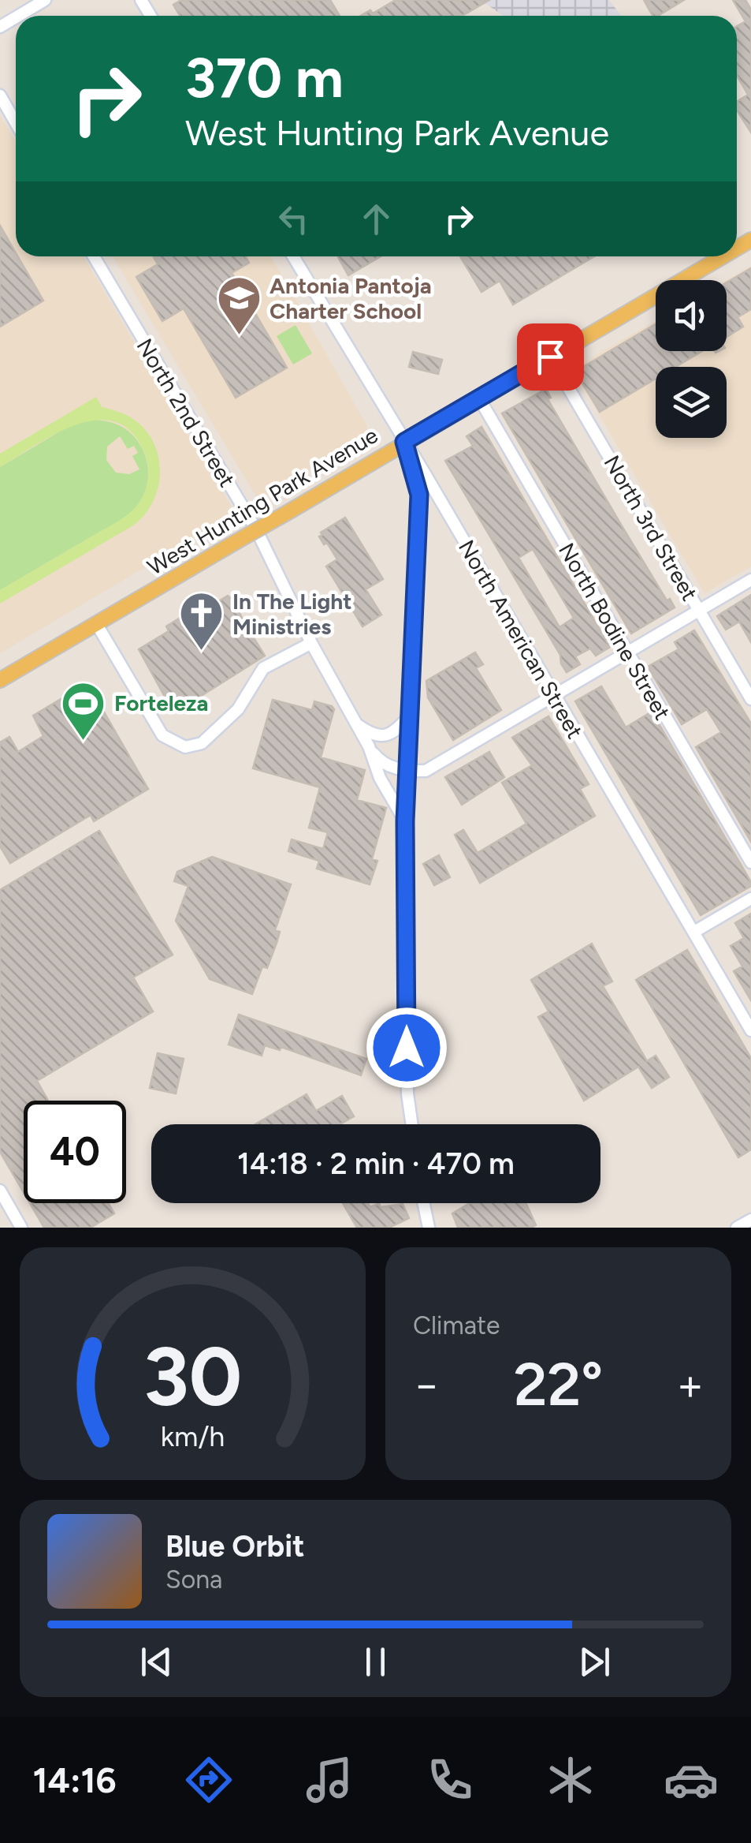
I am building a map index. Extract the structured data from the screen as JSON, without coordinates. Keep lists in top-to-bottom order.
{
  "streets": {
    "main road": ["West Hunting Park Avenue"],
    "street": [
      "North 2nd Street",
      "North 3rd Street",
      "North Bodine Street",
      "North American Street"
    ]
  },
  "crossings": [
    ["West Hunting Park Avenue", "North 3rd Street"],
    ["West Hunting Park Avenue", "North Bodine Street"],
    ["West Hunting Park Avenue", "North American Street"]
  ],
  "places": {
    "school or university": ["Antonia Pantoja Charter School"],
    "church": ["In The Light Ministries"],
    "sports": ["Forteleza"]
  },
  "page": {
    "turn": ["370 m", "West Hunting Park Avenue"],
    "limit": "40",
    "trip": "14:18 · 2 min · 470 m",
    "tile": "Climate",
    "heat": ["−", "22°", "+"],
    "song": ["Blue Orbit", "Sona"],
    "tabs": "14:16",
    "gauge": ["30", "km/h"]
  }
}
